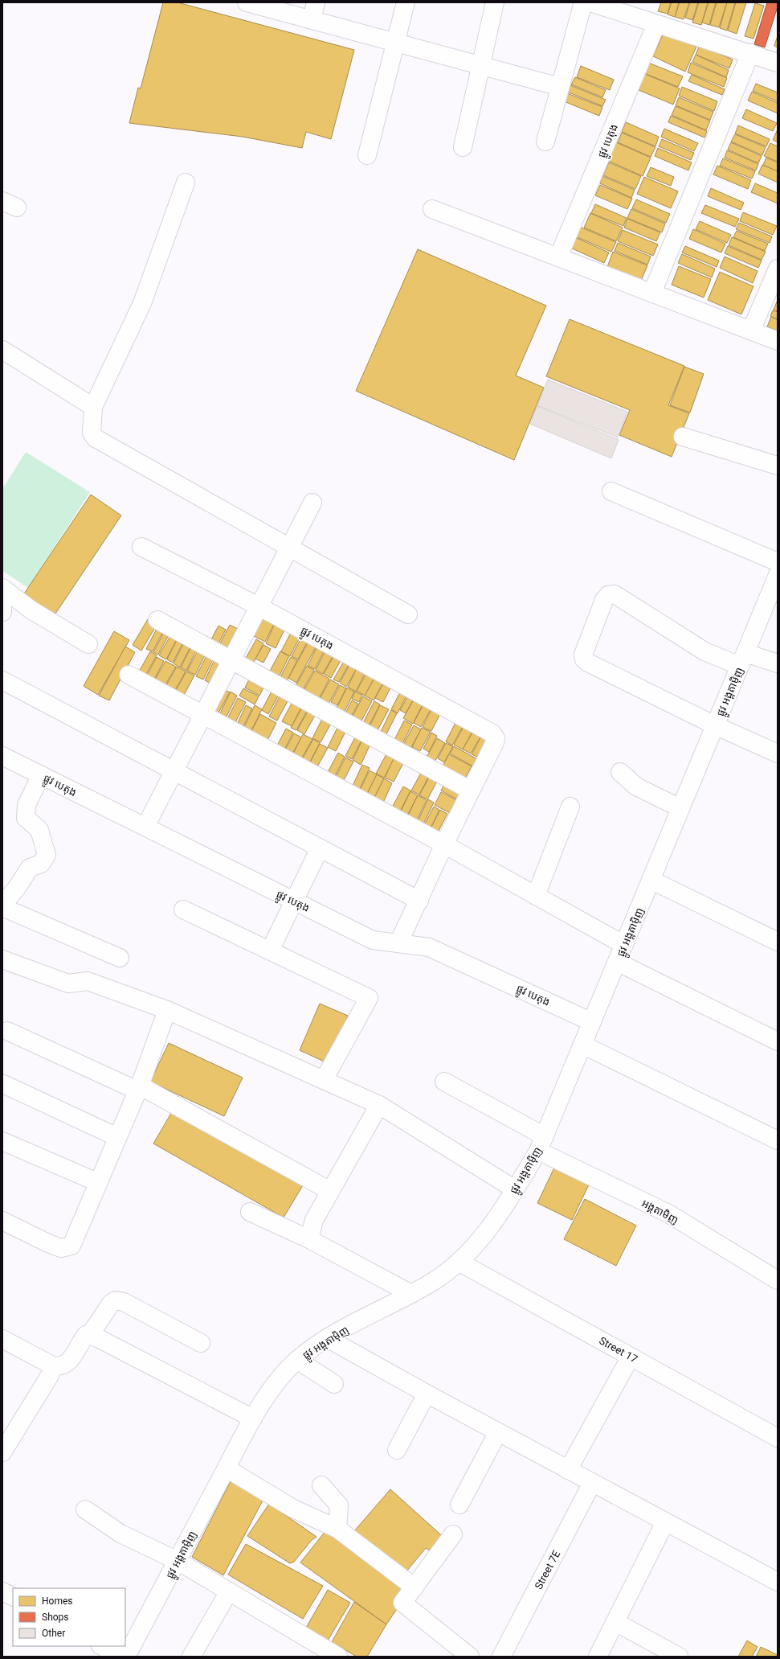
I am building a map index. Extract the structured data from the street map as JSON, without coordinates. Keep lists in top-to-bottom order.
{
  "streets": {
    "street": [
      "ផ្លូវ បេតុង",
      "ផ្លូវ អង្តតាម៉ិញ",
      "អង្គតាមិញ",
      "Street 17",
      "Street 7E"
    ]
  },
  "crossings": [
    ["ផ្លូវ បេតុង", "ផ្លូវ អង្តតាម៉ិញ"],
    ["ផ្លូវ អង្តតាម៉ិញ", "អង្គតាមិញ"],
    ["ផ្លូវ អង្តតាម៉ិញ", "Street 17"]
  ],
  "legend": ["Homes", "Shops", "Other"]
}
